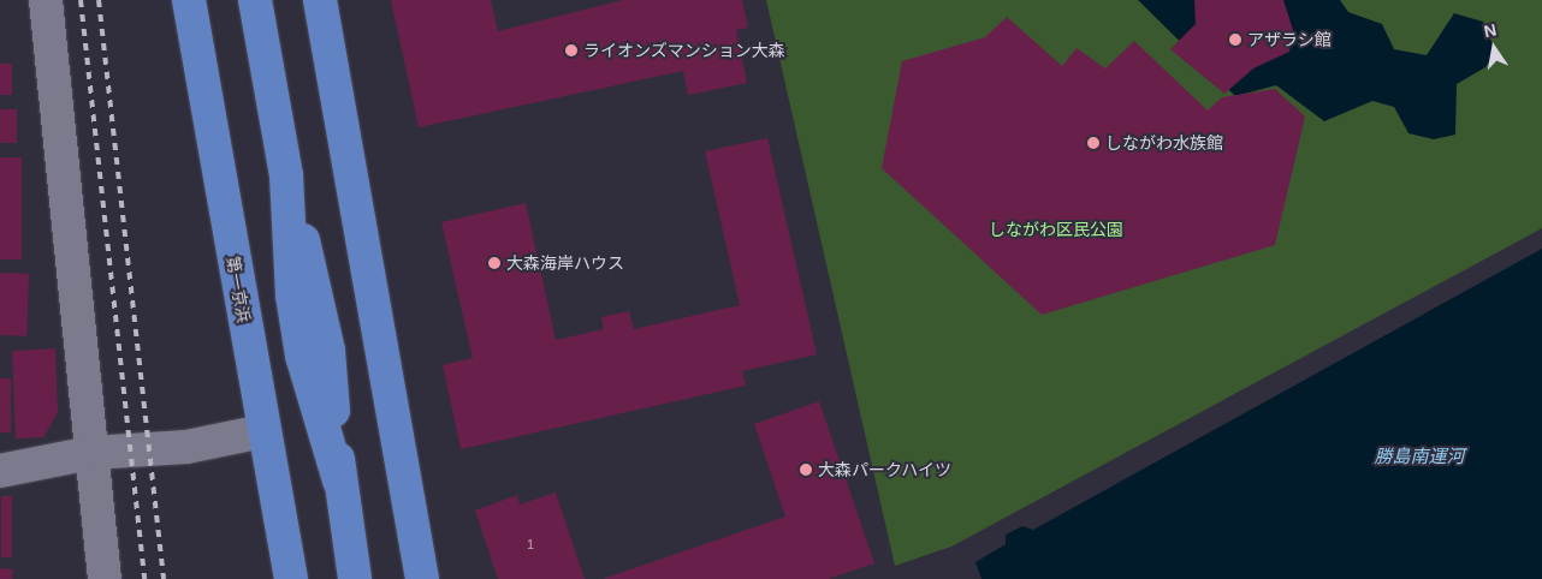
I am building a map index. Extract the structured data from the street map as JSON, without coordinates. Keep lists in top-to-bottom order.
{
  "streets": {
    "highway": ["第一京浜"]
  },
  "water": ["勝島南運河"],
  "parks": ["しながわ区民公園"],
  "places": [
    "アザラシ館",
    "ライオンズマンション大森",
    "しながわ水族館",
    "大森海岸ハウス",
    "大森パークハイツ"
  ],
  "house_numbers": ["1"],
  "north": "top"
}
